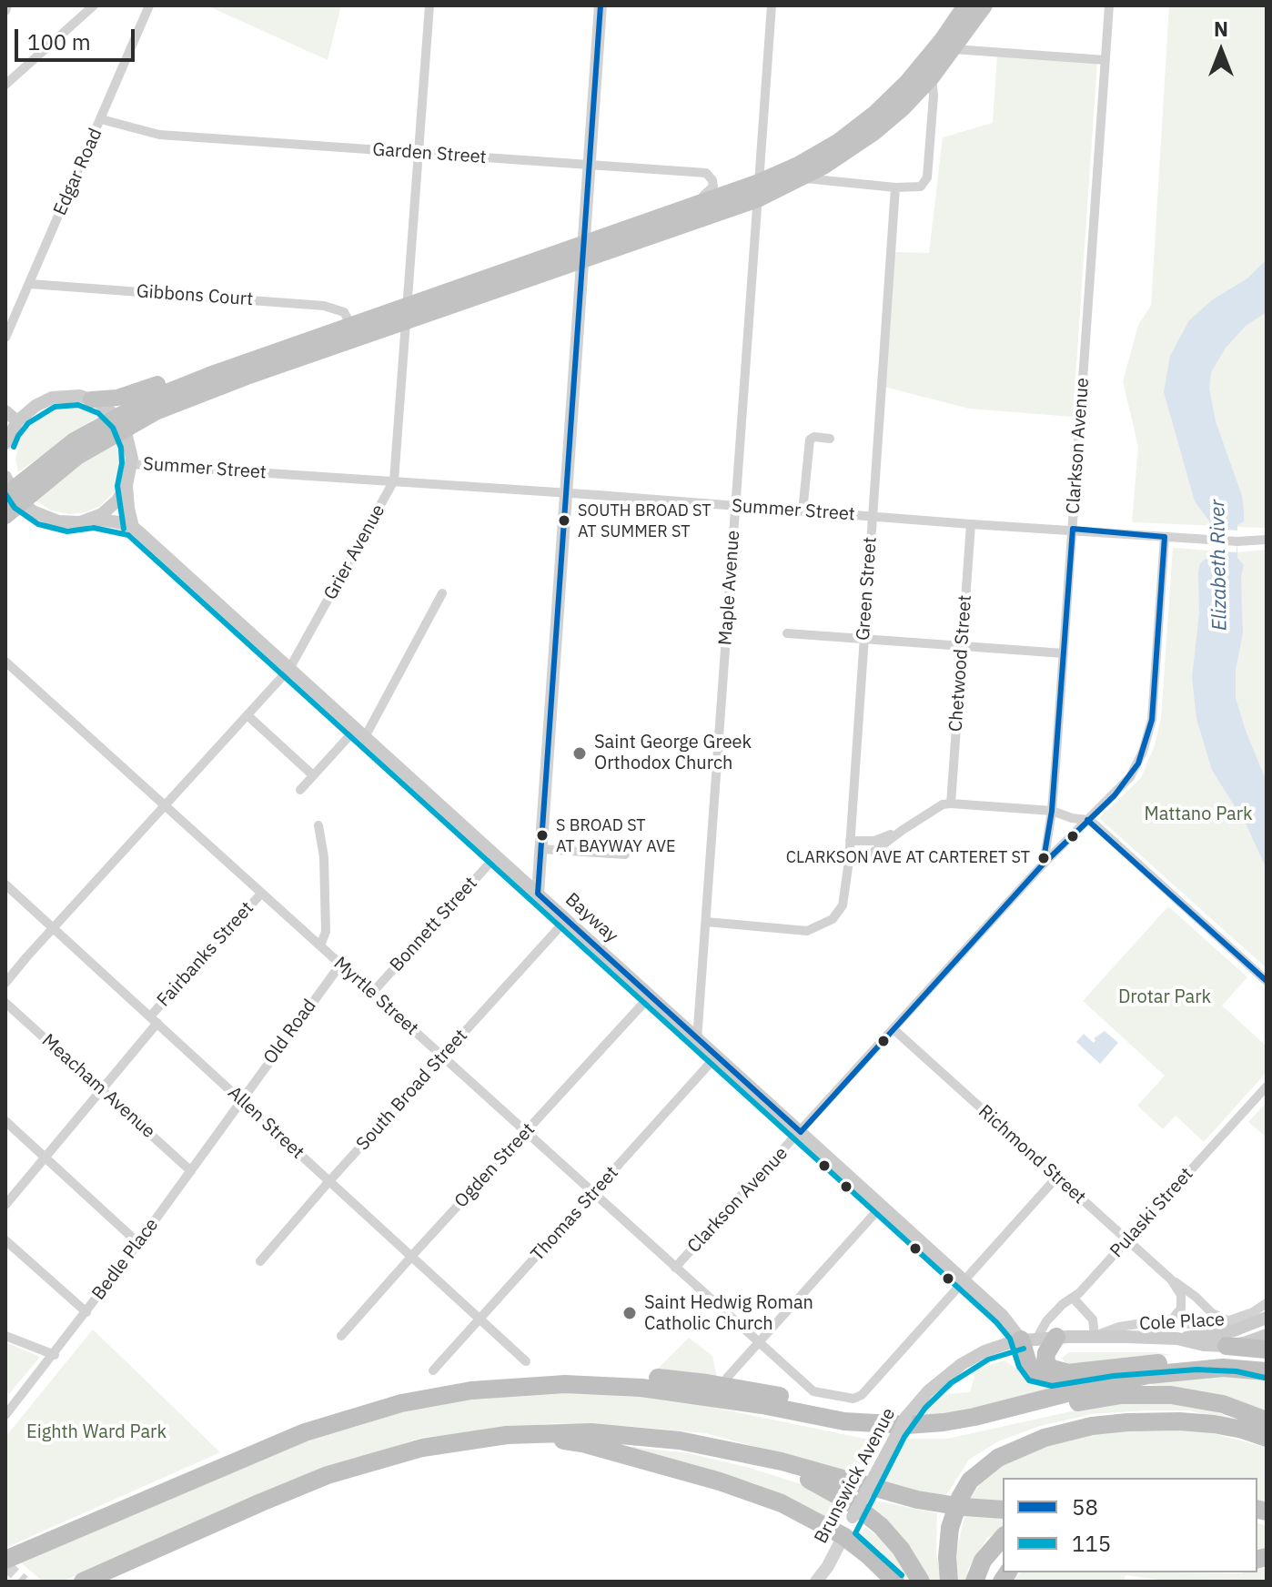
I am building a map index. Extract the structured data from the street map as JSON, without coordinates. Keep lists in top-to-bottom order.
{
  "streets": {
    "main road": ["Bayway", "Brunswick Avenue"],
    "street": [
      "Garden Street",
      "Edgar Road",
      "Gibbons Court",
      "Clarkson Avenue",
      "Summer Street",
      "Grier Avenue",
      "Maple Avenue",
      "Green Street",
      "Chetwood Street",
      "Bonnett Street",
      "Fairbanks Street",
      "Myrtle Street",
      "Old Road",
      "Meacham Avenue",
      "South Broad Street",
      "Allen Street",
      "Richmond Street",
      "Ogden Street",
      "Pulaski Street",
      "Thomas Street",
      "Bedle Place",
      "Cole Place"
    ]
  },
  "crossings": [
    ["Garden Street", "Edgar Road"],
    ["Garden Street", "Grier Avenue"],
    ["Edgar Road", "Gibbons Court"],
    ["Clarkson Avenue", "Summer Street"],
    ["Clarkson Avenue", "Bayway"],
    ["Clarkson Avenue", "Myrtle Street"],
    ["Clarkson Avenue", "Richmond Street"],
    ["Summer Street", "Grier Avenue"],
    ["Summer Street", "Maple Avenue"],
    ["Summer Street", "Green Street"],
    ["Summer Street", "Chetwood Street"],
    ["Grier Avenue", "Bayway"],
    ["Grier Avenue", "Myrtle Street"],
    ["Grier Avenue", "Allen Street"],
    ["Maple Avenue", "Green Street"],
    ["Maple Avenue", "Bayway"],
    ["Bayway", "Bonnett Street"],
    ["Bayway", "Myrtle Street"],
    ["Bayway", "South Broad Street"],
    ["Bayway", "Ogden Street"],
    ["Bayway", "Pulaski Street"],
    ["Bayway", "Thomas Street"],
    ["Bayway", "Brunswick Avenue"],
    ["Bonnett Street", "Myrtle Street"],
    ["Fairbanks Street", "Myrtle Street"],
    ["Fairbanks Street", "Meacham Avenue"],
    ["Fairbanks Street", "Allen Street"],
    ["Myrtle Street", "Old Road"],
    ["Myrtle Street", "South Broad Street"],
    ["Myrtle Street", "Ogden Street"],
    ["Myrtle Street", "Thomas Street"],
    ["Old Road", "Allen Street"],
    ["Old Road", "Bedle Place"],
    ["Meacham Avenue", "Bedle Place"],
    ["South Broad Street", "Allen Street"],
    ["Allen Street", "Ogden Street"],
    ["Allen Street", "Thomas Street"],
    ["Allen Street", "Bedle Place"],
    ["Richmond Street", "Pulaski Street"],
    ["Richmond Street", "Cole Place"],
    ["Pulaski Street", "Brunswick Avenue"],
    ["Cole Place", "Brunswick Avenue"]
  ],
  "water": ["Elizabeth River"],
  "parks": ["Mattano Park", "Drotar Park", "Eighth Ward Park"],
  "places": [
    "SOUTH BROAD ST AT SUMMER ST",
    "Saint George Greek Orthodox Church",
    "S BROAD ST AT BAYWAY AVE",
    "CLARKSON AVE AT CARTERET ST",
    "Saint Hedwig Roman Catholic Church"
  ],
  "lines": ["transit line 58", "transit line 115"],
  "legend": ["58", "115"],
  "scale_bar": "100 m",
  "north": "top"
}
